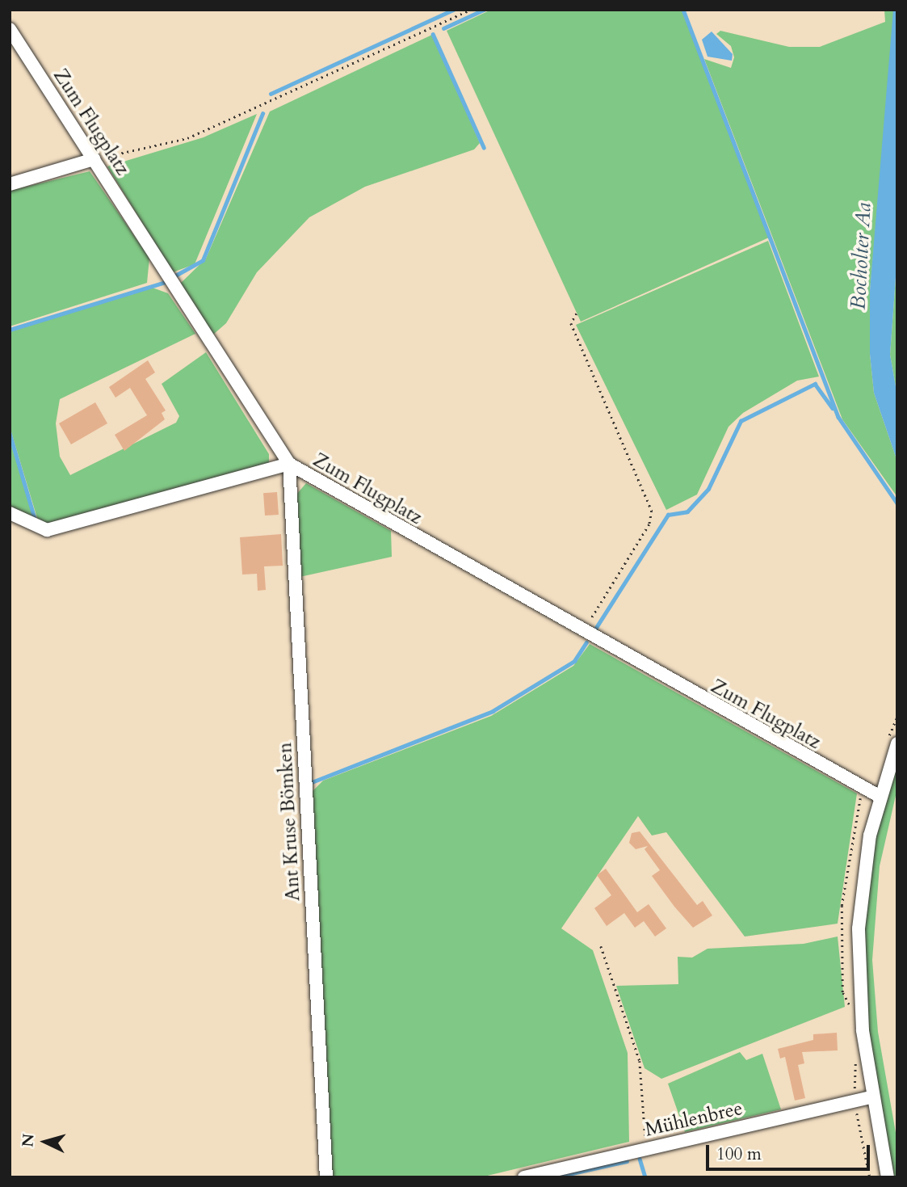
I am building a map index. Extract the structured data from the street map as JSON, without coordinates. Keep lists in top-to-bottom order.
{
  "streets": {
    "street": ["Zum Flugplatz", "Ant Kruse Bömken", "Mühlenbree"]
  },
  "crossings": [
    ["Zum Flugplatz", "Ant Kruse Bömken"]
  ],
  "water": ["Bocholter Aa"],
  "scale_bar": "100 m",
  "north": "left"
}
